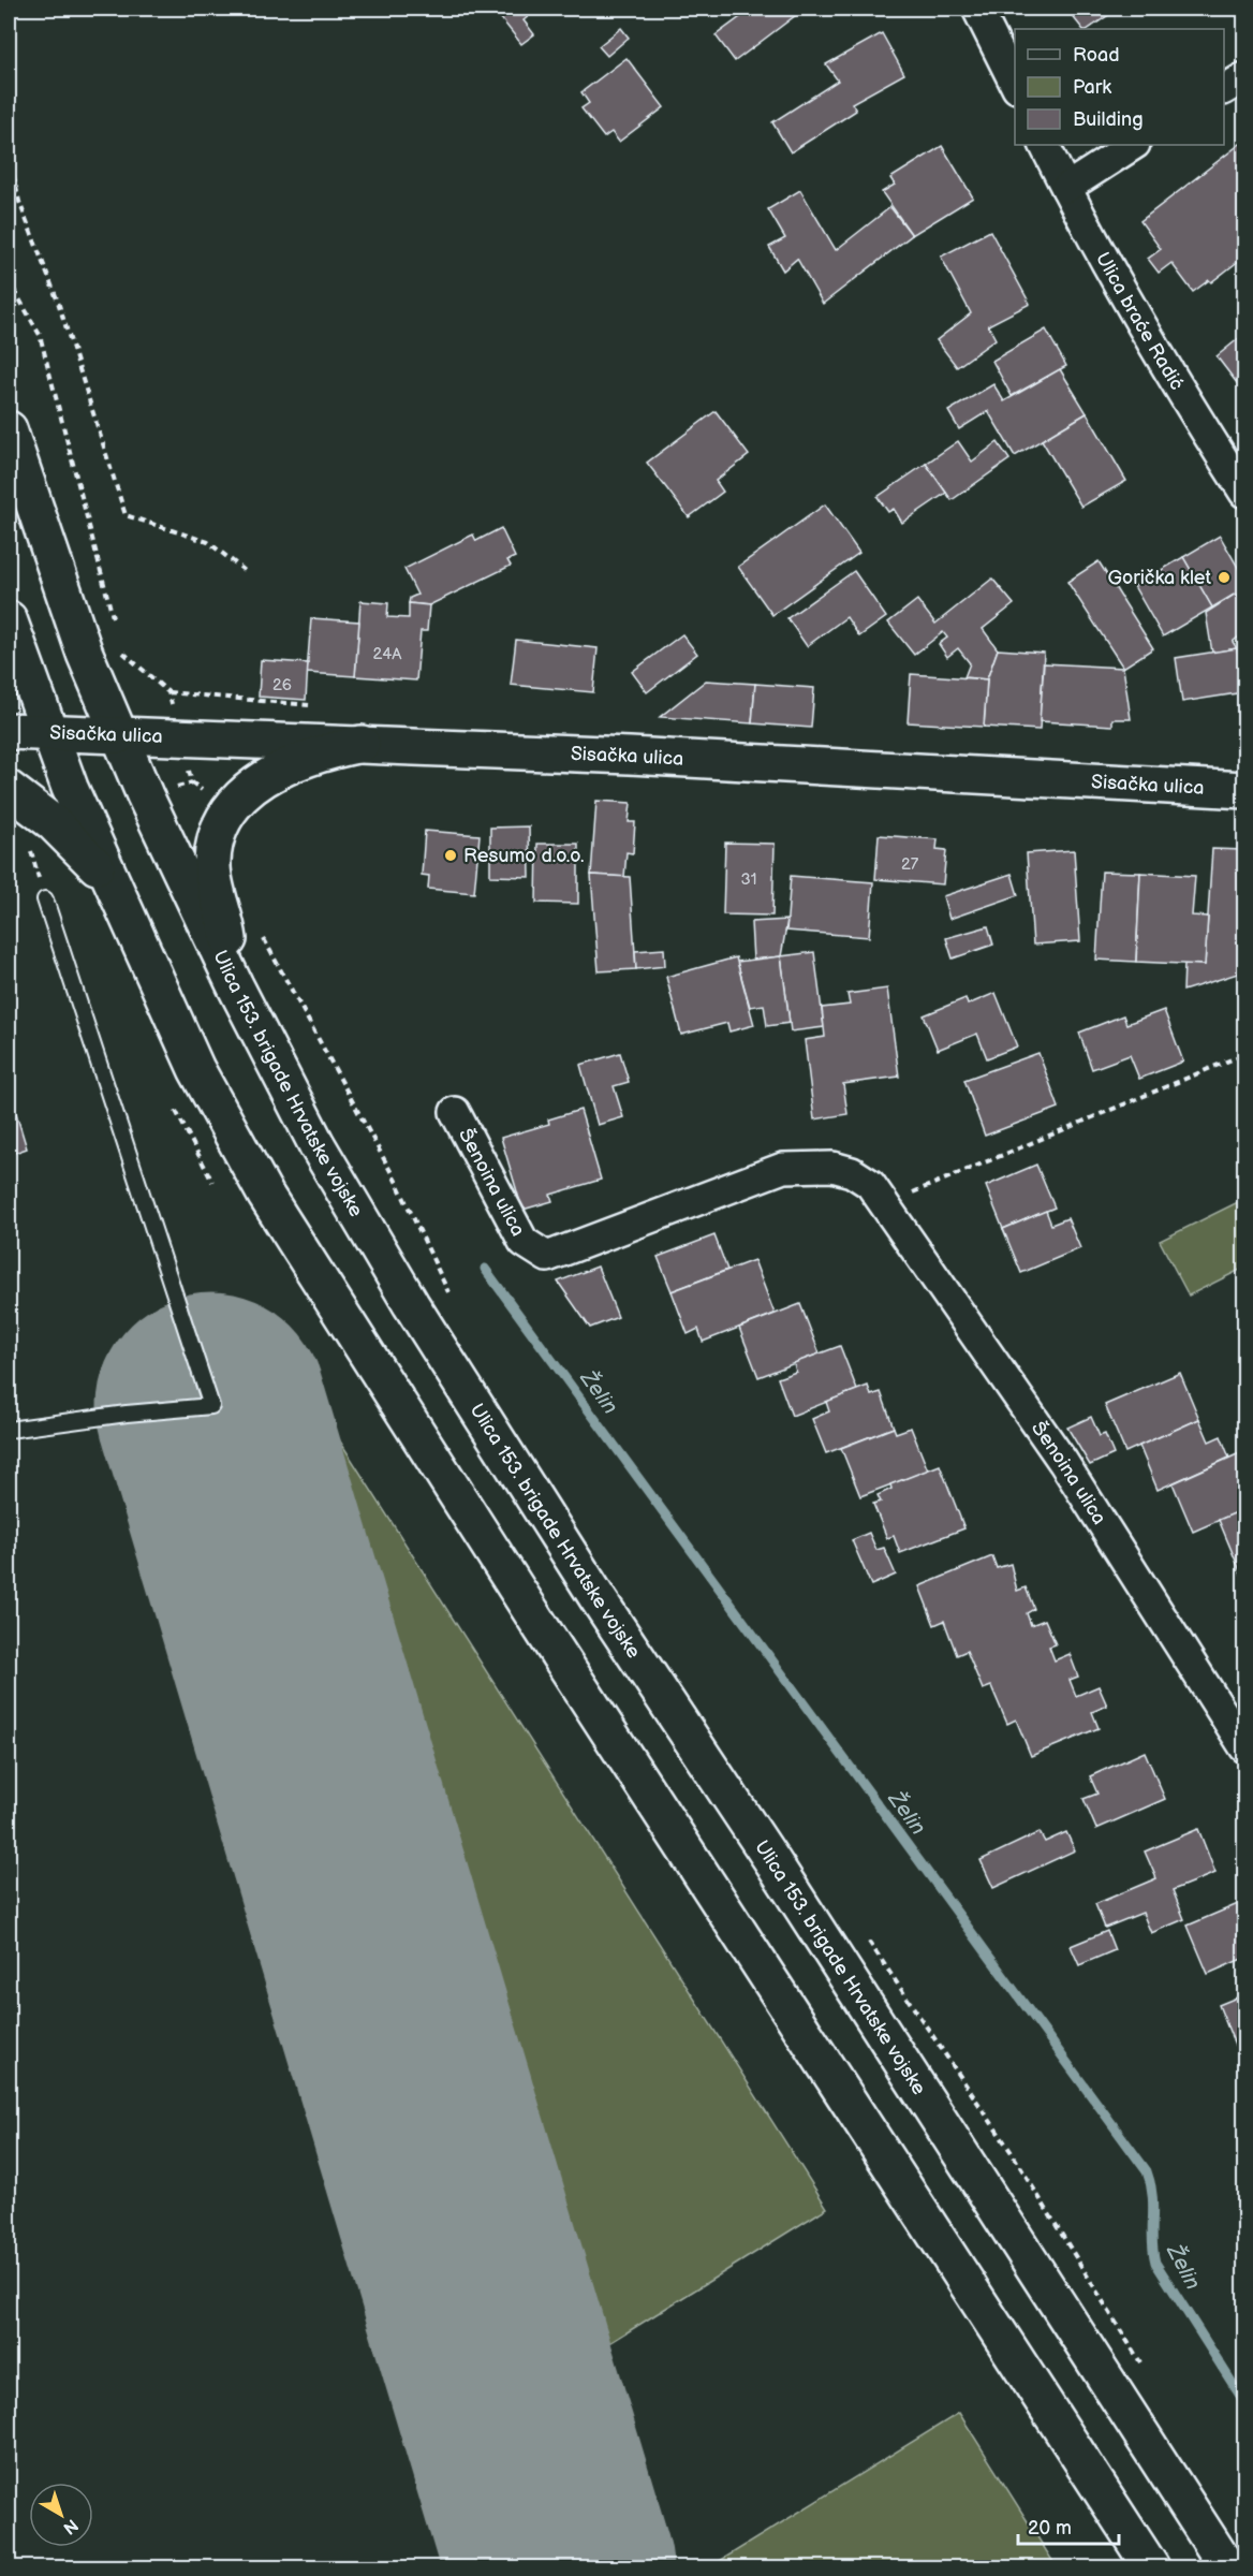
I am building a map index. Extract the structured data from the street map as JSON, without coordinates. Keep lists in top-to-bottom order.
{
  "streets": {
    "main road": ["Sisačka ulica", "Ulica 153. brigade Hrvatske vojske"],
    "street": ["Ulica braće Radić", "Šenoina ulica"]
  },
  "crossings": [
    ["Sisačka ulica", "Ulica 153. brigade Hrvatske vojske"]
  ],
  "water": ["Želin"],
  "places": ["Gorička klet", "Resumo d.o.o."],
  "house_numbers": [
    "24A",
    "26",
    "27",
    "31"
  ],
  "legend": ["Road", "Park", "Building"],
  "scale_bar": "20 m",
  "north": "bottom right"
}
